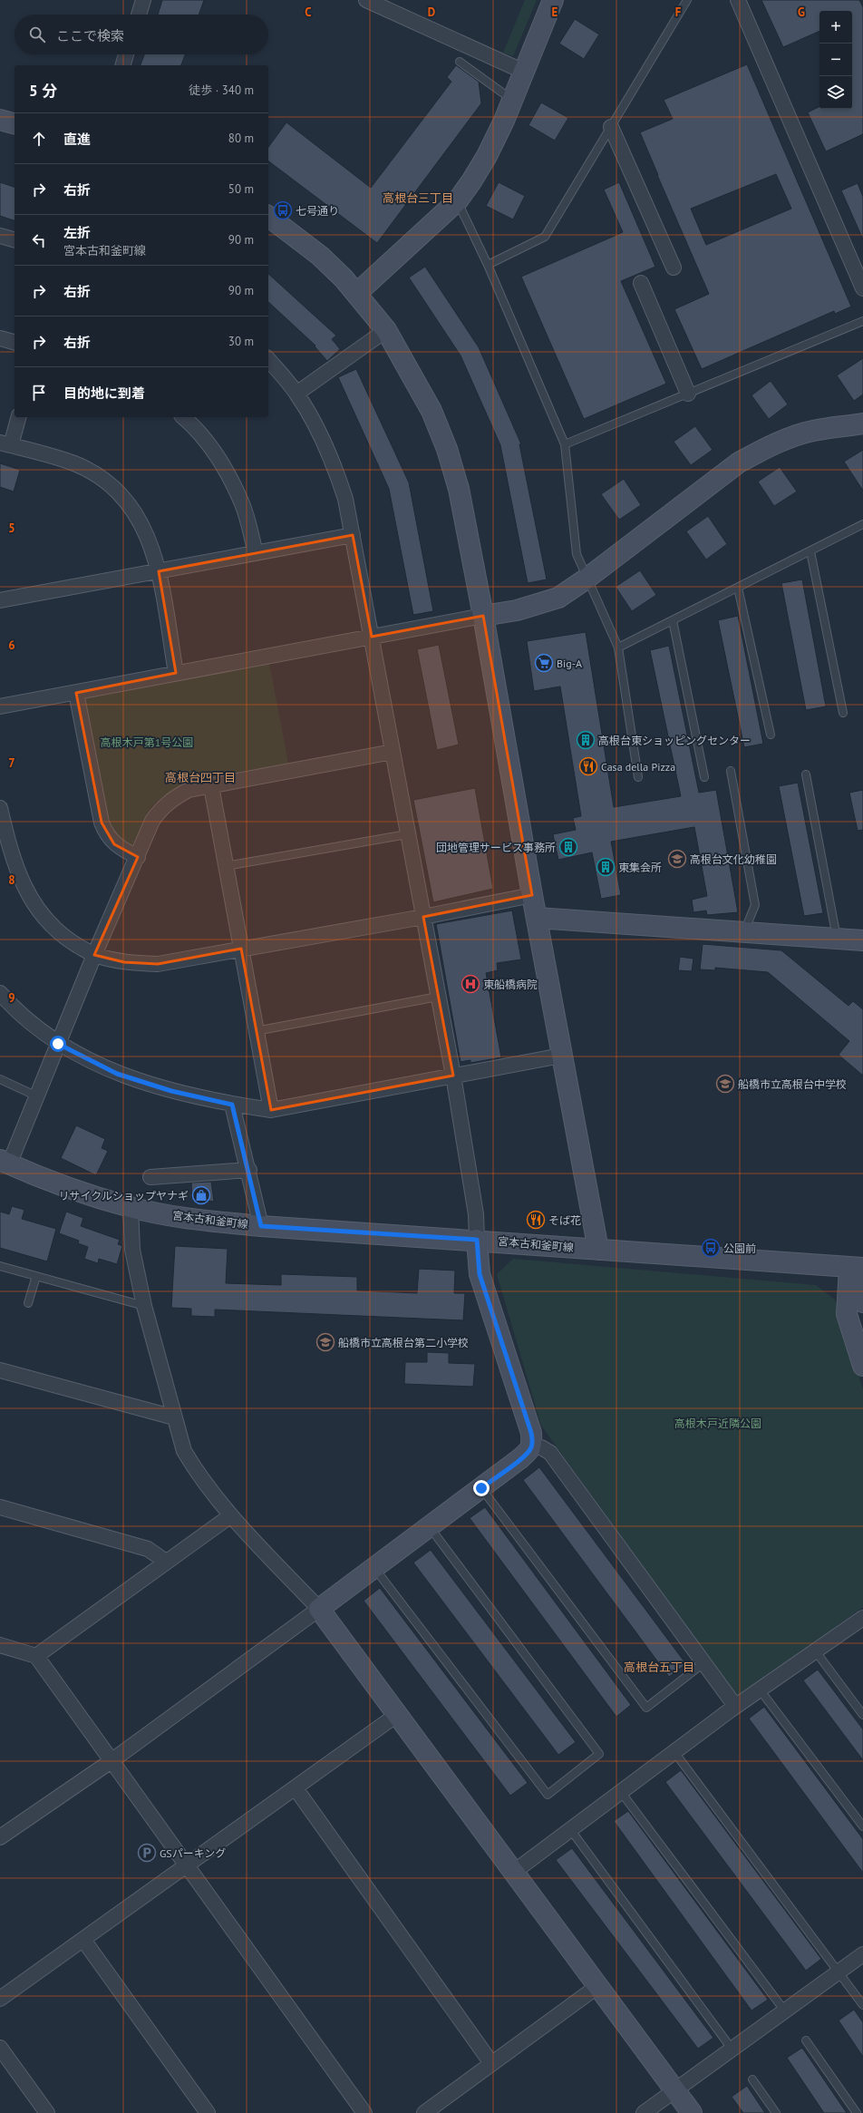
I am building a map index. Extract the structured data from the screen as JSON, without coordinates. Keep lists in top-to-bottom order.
{
  "streets": {
    "street": ["宮本古和釜町線"]
  },
  "districts": ["高根台三丁目", "高根台四丁目", "高根台五丁目"],
  "parks": ["高根木戸第1号公園", "高根木戸近隣公園"],
  "places": {
    "bus stop": ["七号通り", "公園前"],
    "supermarket": ["Big-A"],
    "building": ["高根台東ショッピングセンター", "団地管理サービス事務所", "東集会所"],
    "restaurant": ["Casa della Pizza", "そば花"],
    "school or university": ["高根台文化幼稚園", "船橋市立高根台中学校", "船橋市立高根台第二小学校"],
    "hospital": ["東船橋病院"],
    "shop": ["リサイクルショップヤナギ"],
    "parking": ["GSパーキング"]
  },
  "page": {
    "map_buttons": ["+", "−"],
    "search": "ここで検索",
    "heading": ["5 分", "徒歩 · 340 m"],
    "list": [
      ["直進", "80 m"],
      ["右折", "50 m"],
      ["左折", "宮本古和釜町線", "90 m"],
      ["右折", "90 m"],
      ["右折", "30 m"],
      "目的地に到着"
    ]
  },
  "grid": {
    "columns": [
      "C",
      "D",
      "E",
      "F",
      "G"
    ],
    "rows": [
      "5",
      "6",
      "7",
      "8",
      "9"
    ]
  }
}
